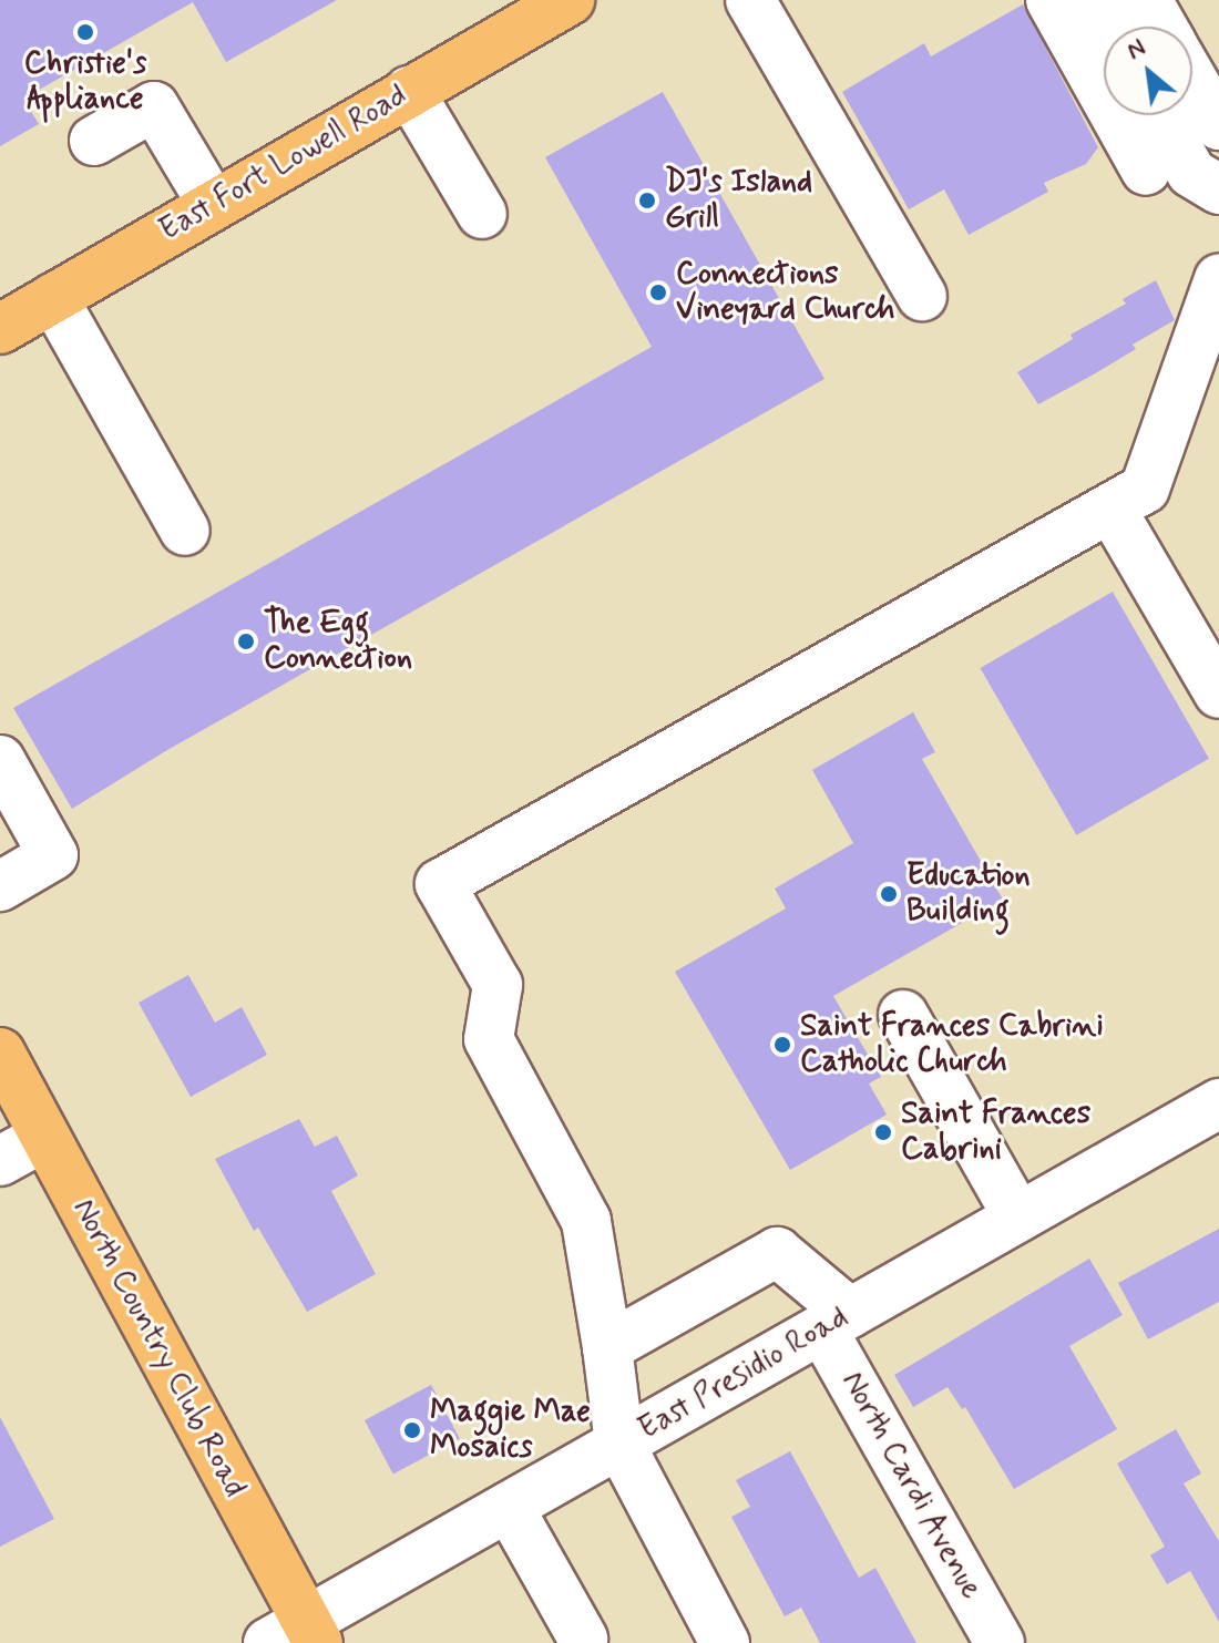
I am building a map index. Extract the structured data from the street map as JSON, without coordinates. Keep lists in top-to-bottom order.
{
  "streets": {
    "main road": ["East Fort Lowell Road", "North Country Club Road"],
    "street": ["East Presidio Road", "North Cardi Avenue"]
  },
  "crossings": [
    ["North Country Club Road", "East Presidio Road"],
    ["East Presidio Road", "North Cardi Avenue"]
  ],
  "places": [
    "Christie's Appliance",
    "DJ's Island Grill",
    "Connections Vineyard Church",
    "The Egg Connection",
    "Education Building",
    "Saint Frances Cabrini Catholic Church",
    "Saint Frances Cabrini",
    "Maggie Mae Mosaics"
  ],
  "north": "top left"
}
